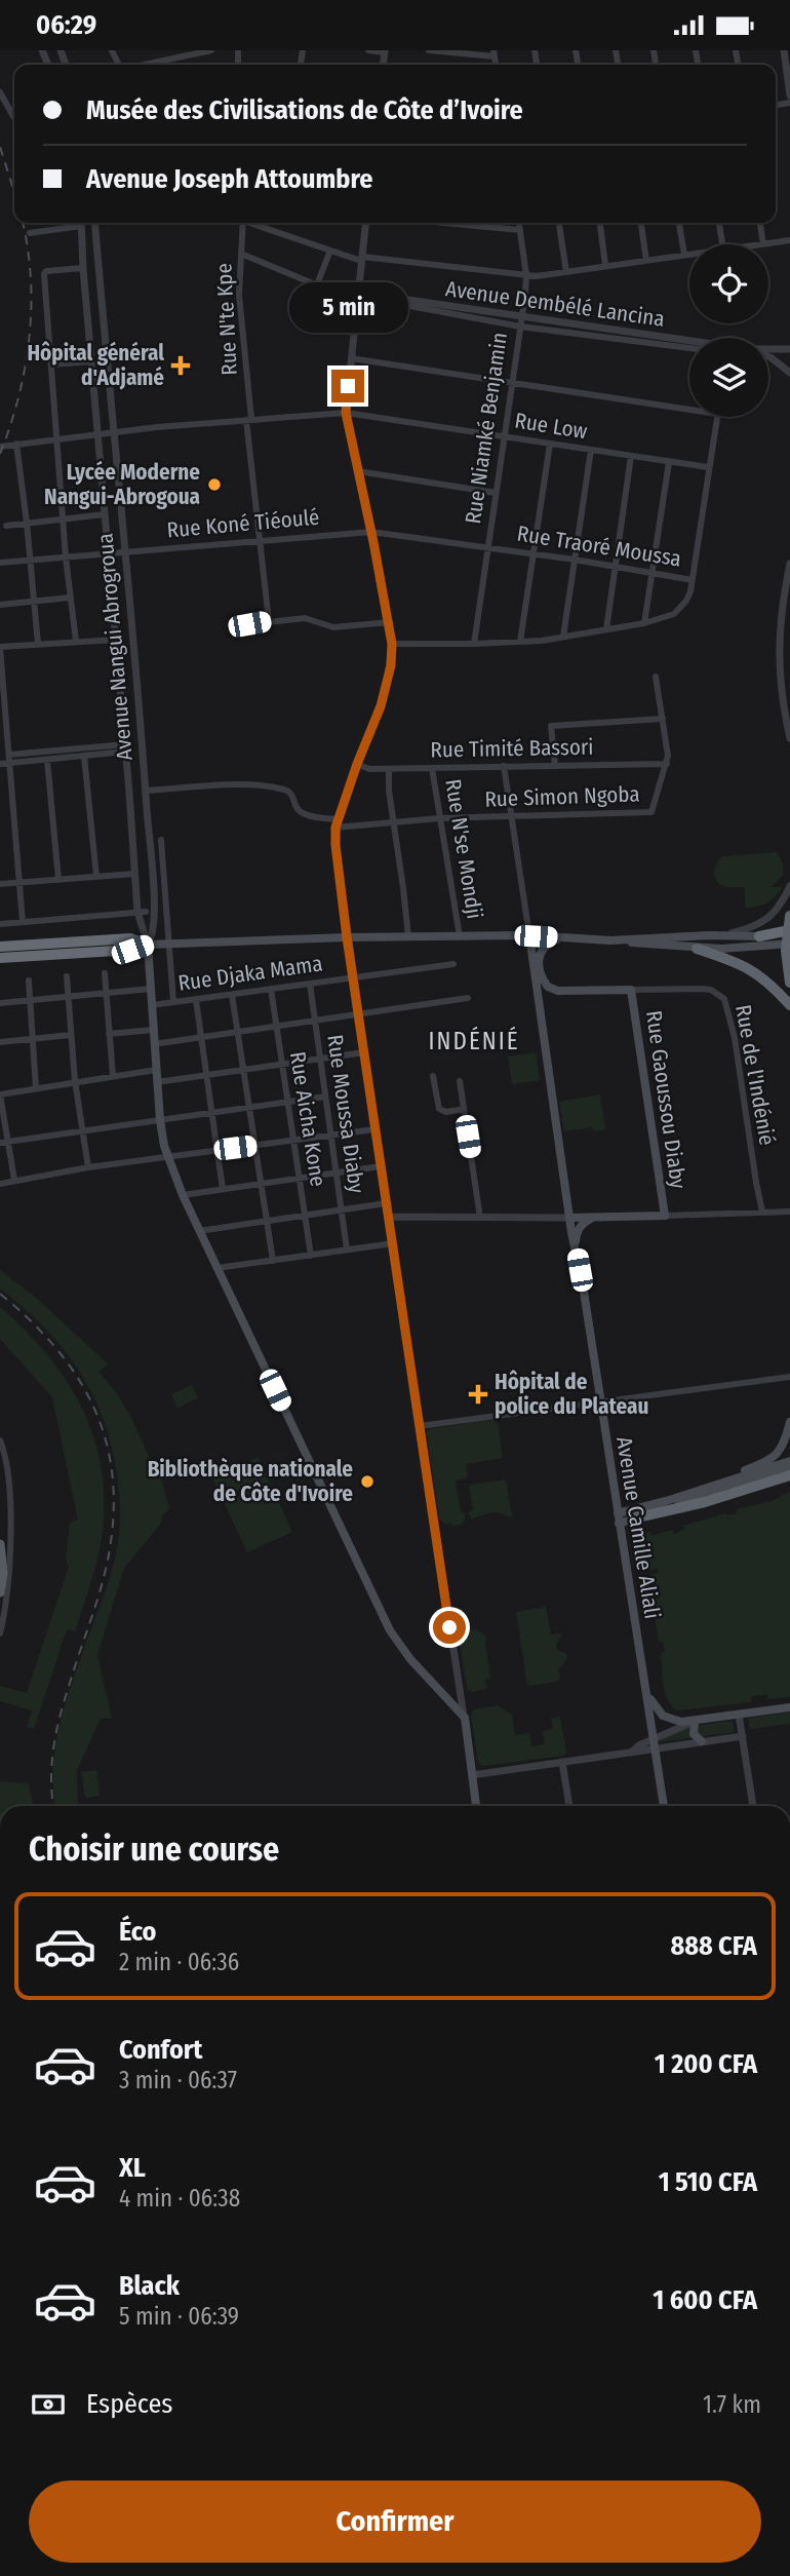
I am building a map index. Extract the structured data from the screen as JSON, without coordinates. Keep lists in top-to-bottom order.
{
  "streets": {
    "main road": [
      "Avenue Nangui Abrogroua",
      "Rue de l'Indénié",
      "Rue Gaoussou Diaby",
      "Avenue Camille Aliali"
    ],
    "street": [
      "Avenue Dembélé Lancina",
      "Rue N'te Kpe",
      "Rue Low",
      "Rue Niamké Benjamin",
      "Rue Koné Tiéoulé",
      "Rue Traoré Moussa",
      "Rue Timité Bassori",
      "Rue Simon Ngoba",
      "Rue N'se Mondji",
      "Rue Djaka Mama",
      "Rue Moussa Diaby",
      "Rue Aicha Kone"
    ]
  },
  "crossings": [
    ["Avenue Dembélé Lancina", "Rue Niamké Benjamin"],
    ["Rue N'te Kpe", "Rue Low"],
    ["Rue N'te Kpe", "Rue Koné Tiéoulé"],
    ["Rue Low", "Rue Niamké Benjamin"],
    ["Rue Low", "Avenue Nangui Abrogroua"],
    ["Rue Niamké Benjamin", "Rue Traoré Moussa"],
    ["Rue Koné Tiéoulé", "Rue Traoré Moussa"],
    ["Rue Koné Tiéoulé", "Avenue Nangui Abrogroua"],
    ["Avenue Nangui Abrogroua", "Rue Simon Ngoba"],
    ["Avenue Nangui Abrogroua", "Rue Djaka Mama"],
    ["Rue Timité Bassori", "Rue Simon Ngoba"],
    ["Rue Timité Bassori", "Rue N'se Mondji"],
    ["Rue Simon Ngoba", "Rue N'se Mondji"],
    ["Rue Djaka Mama", "Rue Moussa Diaby"],
    ["Rue Djaka Mama", "Rue Aicha Kone"],
    ["Rue de l'Indénié", "Rue Gaoussou Diaby"]
  ],
  "districts": ["INDÉNIÉ"],
  "places": {
    "health": ["Hôpital général d'Adjamé", "Hôpital de police du Plateau"],
    "other": ["Lycée Moderne Nangui-Abrogoua", "Bibliothèque nationale de Côte d'Ivoire"]
  },
  "page": {
    "status": "06:29",
    "banner": ["Musée des Civilisations de Côte d’Ivoire", "Avenue Joseph Attoumbre"],
    "bubble": "5 min",
    "heading": "Choisir une course",
    "list": [
      {
        "name": "Éco",
        "note": "2 min · 06:36",
        "value": "888 CFA"
      },
      {
        "name": "Confort",
        "note": "3 min · 06:37",
        "value": "1 200 CFA"
      },
      {
        "name": "XL",
        "note": "4 min · 06:38",
        "value": "1 510 CFA"
      },
      {
        "name": "Black",
        "note": "5 min · 06:39",
        "value": "1 600 CFA"
      }
    ],
    "pay": ["Espèces", "1.7 km"],
    "buttons": "Confirmer"
  }
}
